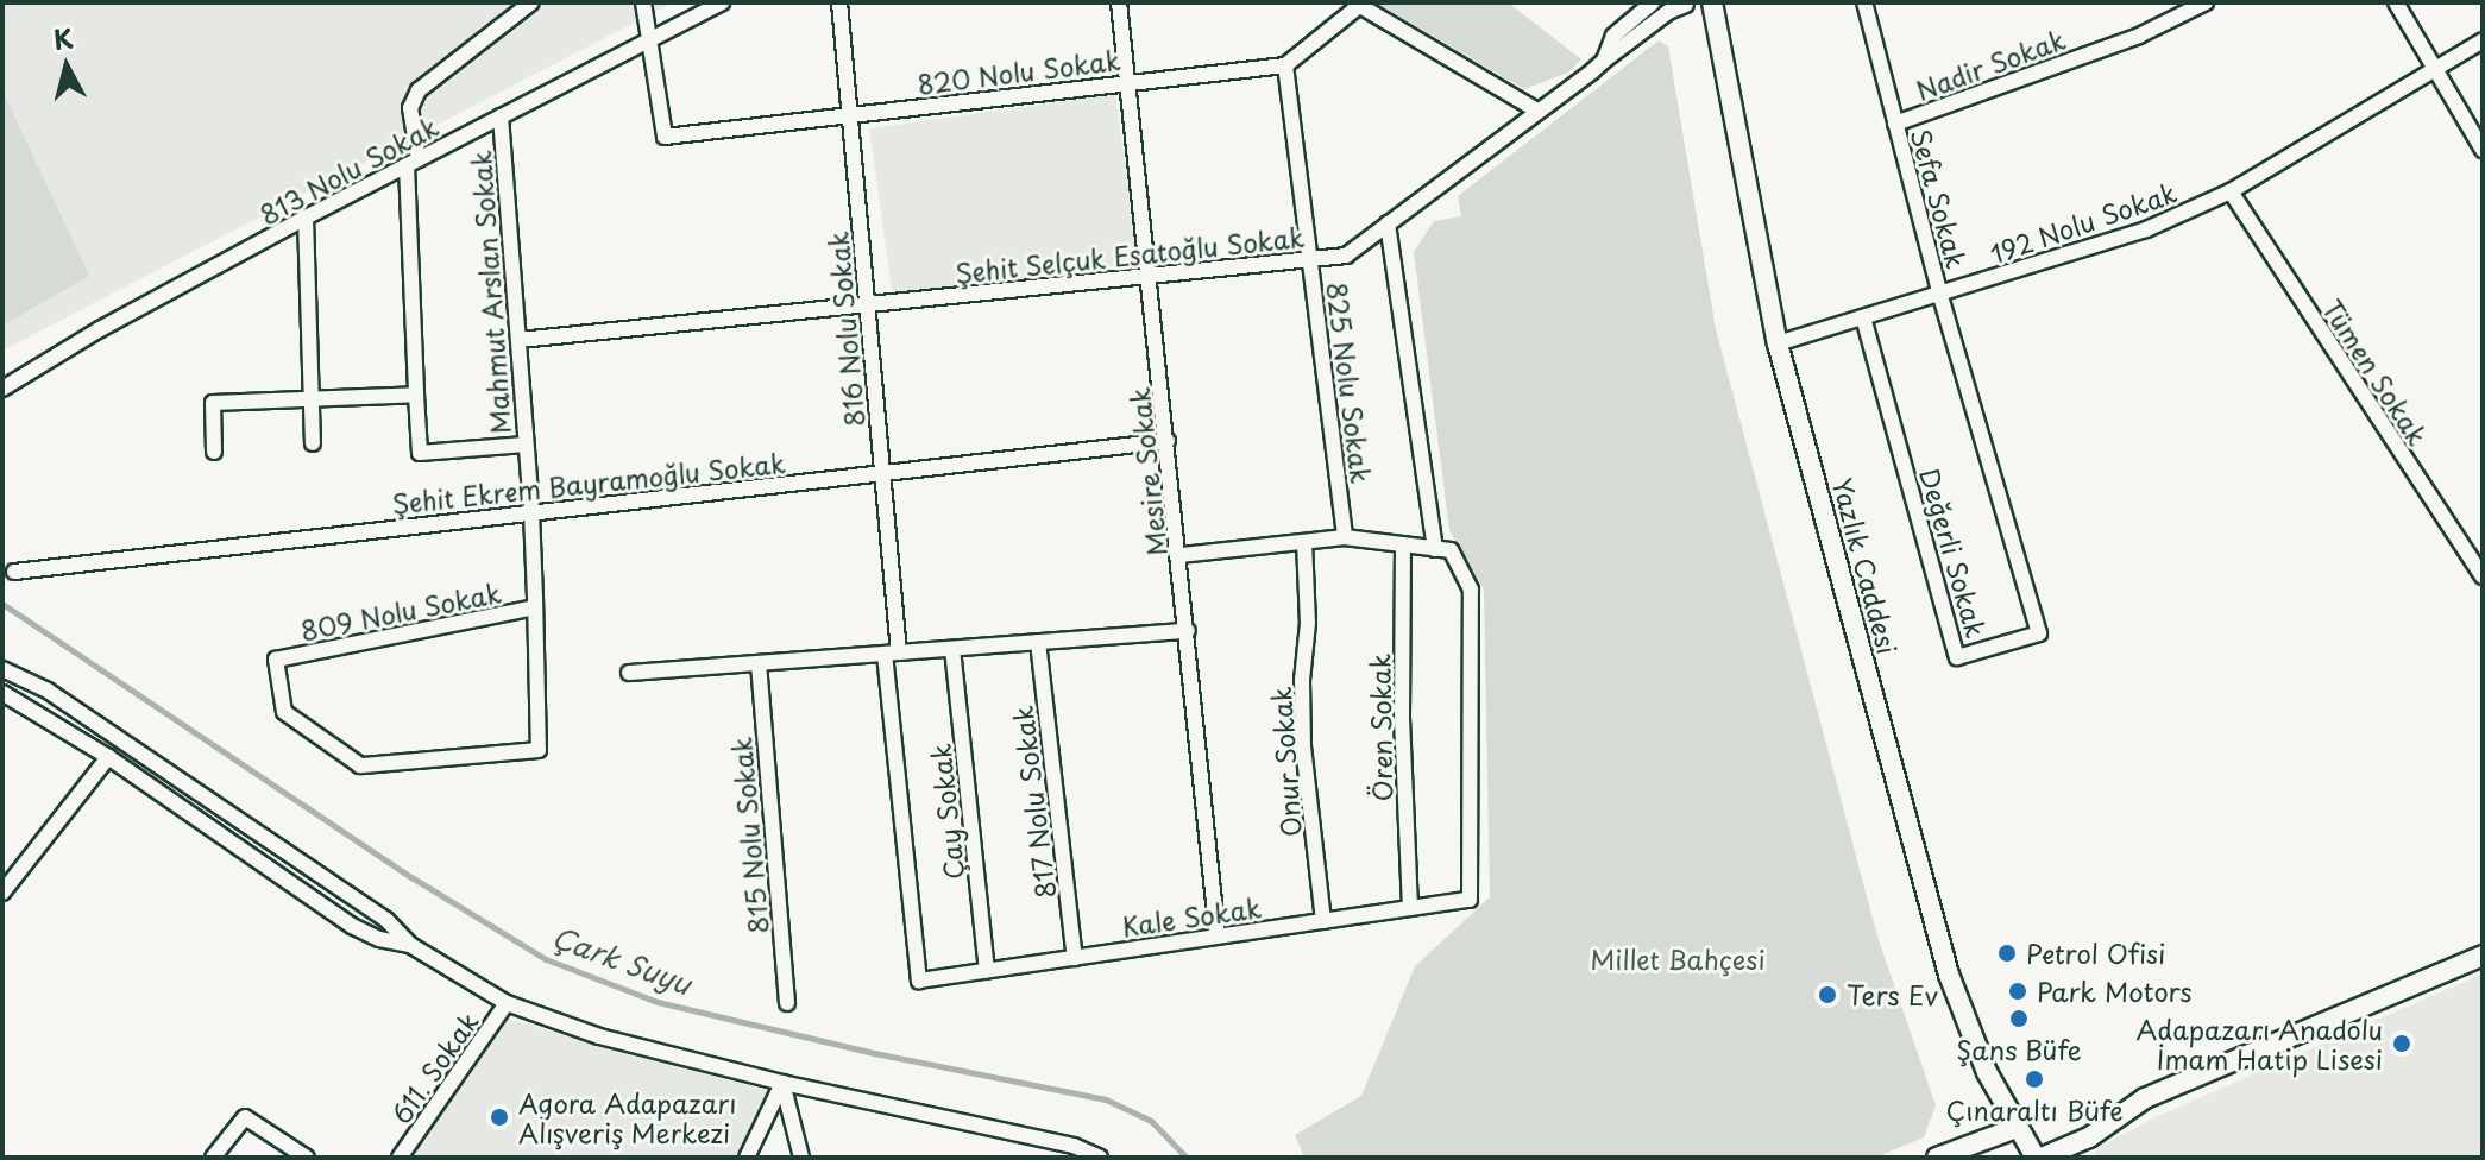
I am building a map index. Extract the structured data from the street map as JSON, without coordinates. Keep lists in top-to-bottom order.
{
  "streets": {
    "main road": ["Yazlık Caddesi"],
    "street": [
      "Nadir Sokak",
      "820 Nolu Sokak",
      "813 Nolu Sokak",
      "Sefa Sokak",
      "192 Nolu Sokak",
      "Şehit Selçuk Esatoğlu Sokak",
      "Mahmut Arslan Sokak",
      "816 Nolu Sokak",
      "Tümen Sokak",
      "825 Nolu Sokak",
      "Mesire Sokak",
      "Şehit Ekrem Bayramoğlu Sokak",
      "Değerli Sokak",
      "809 Nolu Sokak",
      "Ören Sokak",
      "Onur Sokak",
      "817 Nolu Sokak",
      "Çay Sokak",
      "815 Nolu Sokak",
      "Kale Sokak",
      "611. Sokak"
    ]
  },
  "crossings": [
    ["Nadir Sokak", "Sefa Sokak"],
    ["820 Nolu Sokak", "813 Nolu Sokak"],
    ["820 Nolu Sokak", "816 Nolu Sokak"],
    ["820 Nolu Sokak", "825 Nolu Sokak"],
    ["820 Nolu Sokak", "Mesire Sokak"],
    ["813 Nolu Sokak", "Mahmut Arslan Sokak"],
    ["Sefa Sokak", "192 Nolu Sokak"],
    ["Sefa Sokak", "Değerli Sokak"],
    ["192 Nolu Sokak", "Tümen Sokak"],
    ["192 Nolu Sokak", "Değerli Sokak"],
    ["192 Nolu Sokak", "Yazlık Caddesi"],
    ["Şehit Selçuk Esatoğlu Sokak", "Mahmut Arslan Sokak"],
    ["Şehit Selçuk Esatoğlu Sokak", "816 Nolu Sokak"],
    ["Şehit Selçuk Esatoğlu Sokak", "825 Nolu Sokak"],
    ["Şehit Selçuk Esatoğlu Sokak", "Mesire Sokak"],
    ["Mahmut Arslan Sokak", "Şehit Ekrem Bayramoğlu Sokak"],
    ["Mahmut Arslan Sokak", "809 Nolu Sokak"],
    ["816 Nolu Sokak", "Şehit Ekrem Bayramoğlu Sokak"],
    ["816 Nolu Sokak", "Kale Sokak"],
    ["Mesire Sokak", "Şehit Ekrem Bayramoğlu Sokak"],
    ["Mesire Sokak", "Kale Sokak"],
    ["Ören Sokak", "Kale Sokak"],
    ["Onur Sokak", "Kale Sokak"],
    ["817 Nolu Sokak", "Kale Sokak"],
    ["Çay Sokak", "Kale Sokak"]
  ],
  "water": ["Çark Suyu"],
  "parks": ["Millet Bahçesi"],
  "places": [
    "Petrol Ofisi",
    "Park Motors",
    "Ters Ev",
    "Şans Büfe",
    "Adapazarı Anadolu İmam Hatip Lisesi",
    "Çınaraltı Büfe",
    "Agora Adapazarı Alışveriş Merkezi"
  ],
  "north": "top"
}
